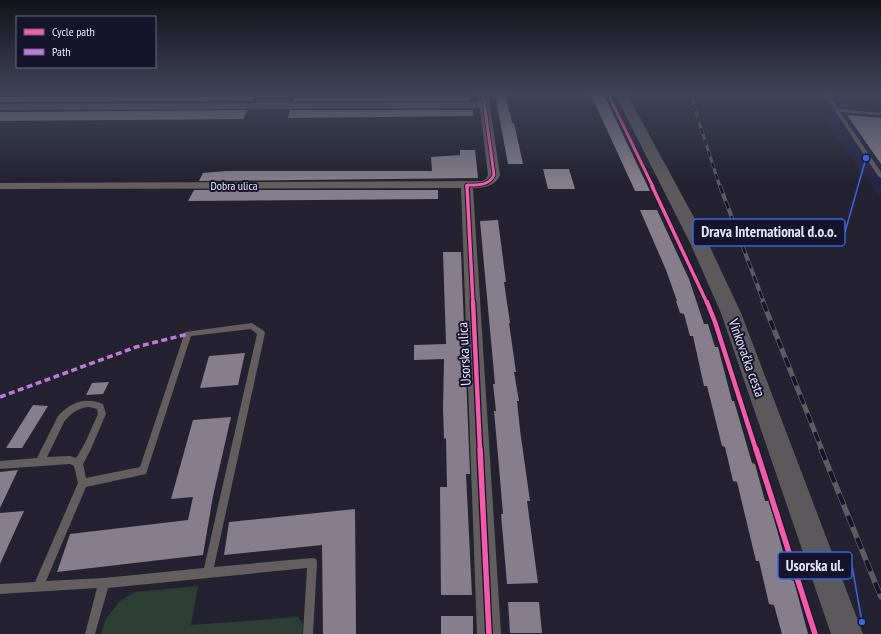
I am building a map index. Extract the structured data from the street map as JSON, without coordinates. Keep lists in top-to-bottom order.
{
  "streets": {
    "main road": ["Vinkovačka cesta"],
    "street": ["Dobra ulica", "Usorska ulica"]
  },
  "crossings": [
    ["Dobra ulica", "Usorska ulica"]
  ],
  "places": ["Drava International d.o.o.", "Usorska ul."],
  "legend": ["Cycle path", "Path"]
}
